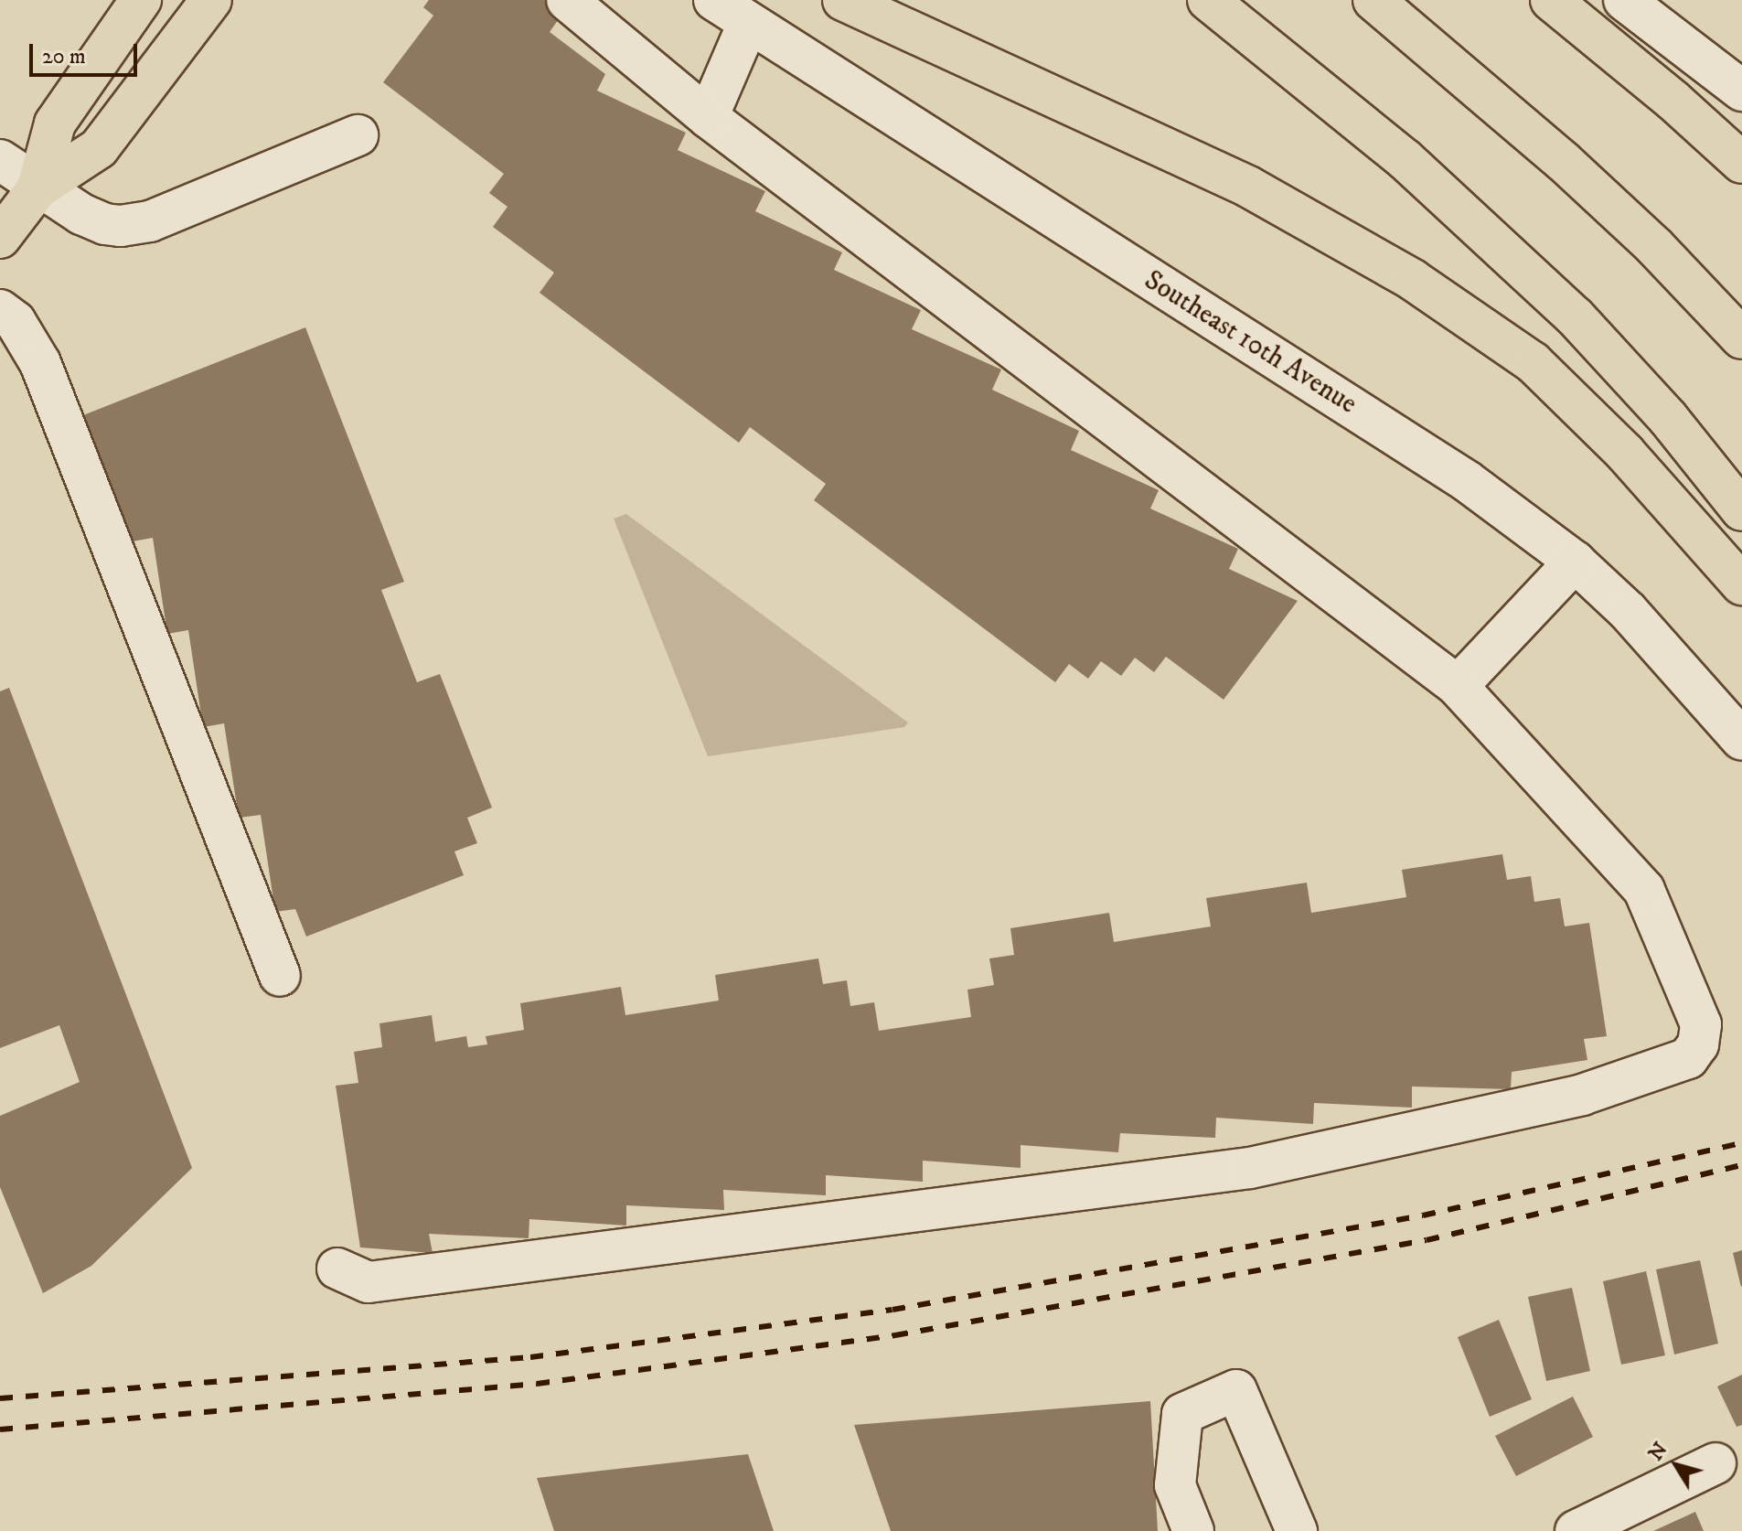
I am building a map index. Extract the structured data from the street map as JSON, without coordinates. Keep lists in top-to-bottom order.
{
  "streets": {
    "street": ["Southeast 10th Avenue"]
  },
  "scale_bar": "20 m",
  "north": "top left"
}
